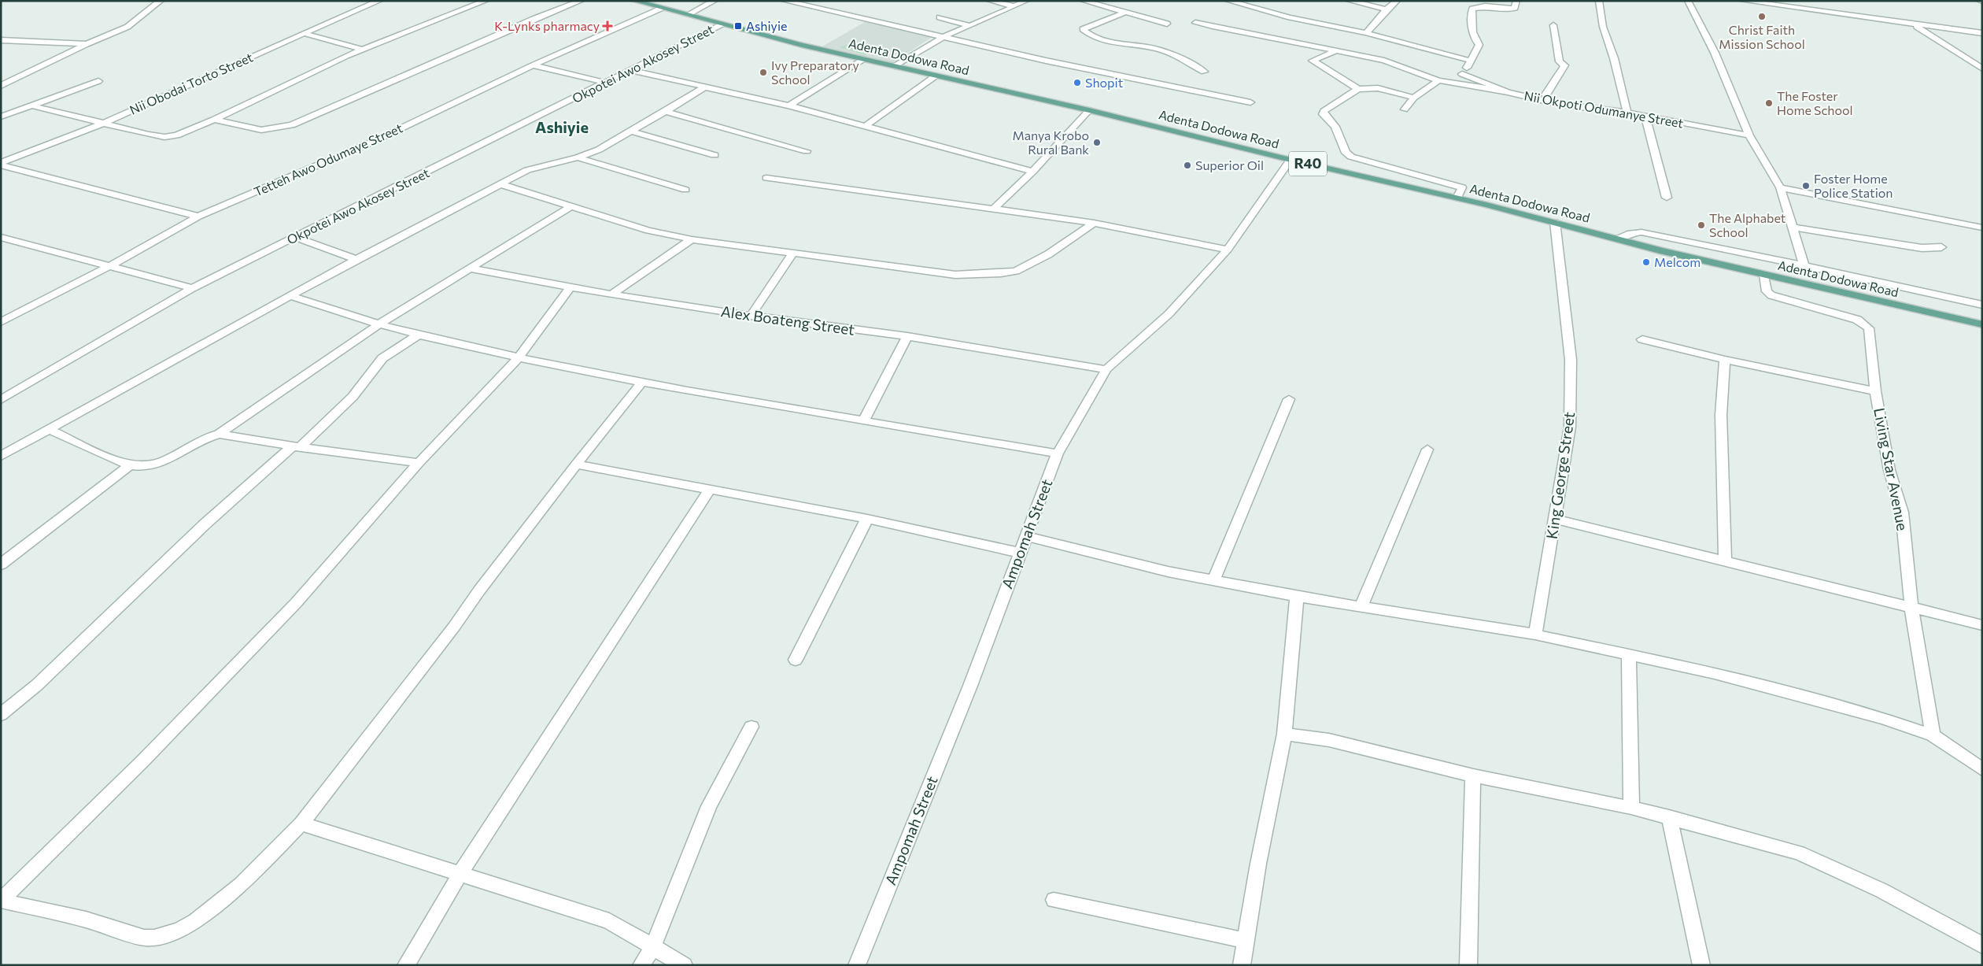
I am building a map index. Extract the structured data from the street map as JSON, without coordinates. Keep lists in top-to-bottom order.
{
  "streets": {
    "main road": ["Adenta Dodowa Road", "R40"],
    "street": [
      "Okpotei Awo Akosey Street",
      "Nii Obodai Torto Street",
      "Nii Okpoti Odumanye Street",
      "Tetteh Awo Odumaye Street",
      "Alex Boateng Street",
      "Living Star Avenue",
      "King George Street",
      "Ampomah Street"
    ]
  },
  "crossings": [
    ["Adenta Dodowa Road", "Okpotei Awo Akosey Street"],
    ["Adenta Dodowa Road", "Tetteh Awo Odumaye Street"],
    ["Adenta Dodowa Road", "Living Star Avenue"],
    ["Adenta Dodowa Road", "King George Street"],
    ["Adenta Dodowa Road", "Ampomah Street"],
    ["Alex Boateng Street", "Ampomah Street"]
  ],
  "districts": ["Ashiyie"],
  "places": {
    "other": [
      "Christ Faith Mission School",
      "Ivy Preparatory School",
      "Shopit",
      "The Foster Home School",
      "Manya Krobo Rural Bank",
      "Superior Oil",
      "Foster Home Police Station",
      "The Alphabet School",
      "Melcom"
    ],
    "health": ["K-Lynks pharmacy"],
    "transit": ["Ashiyie"]
  }
}
